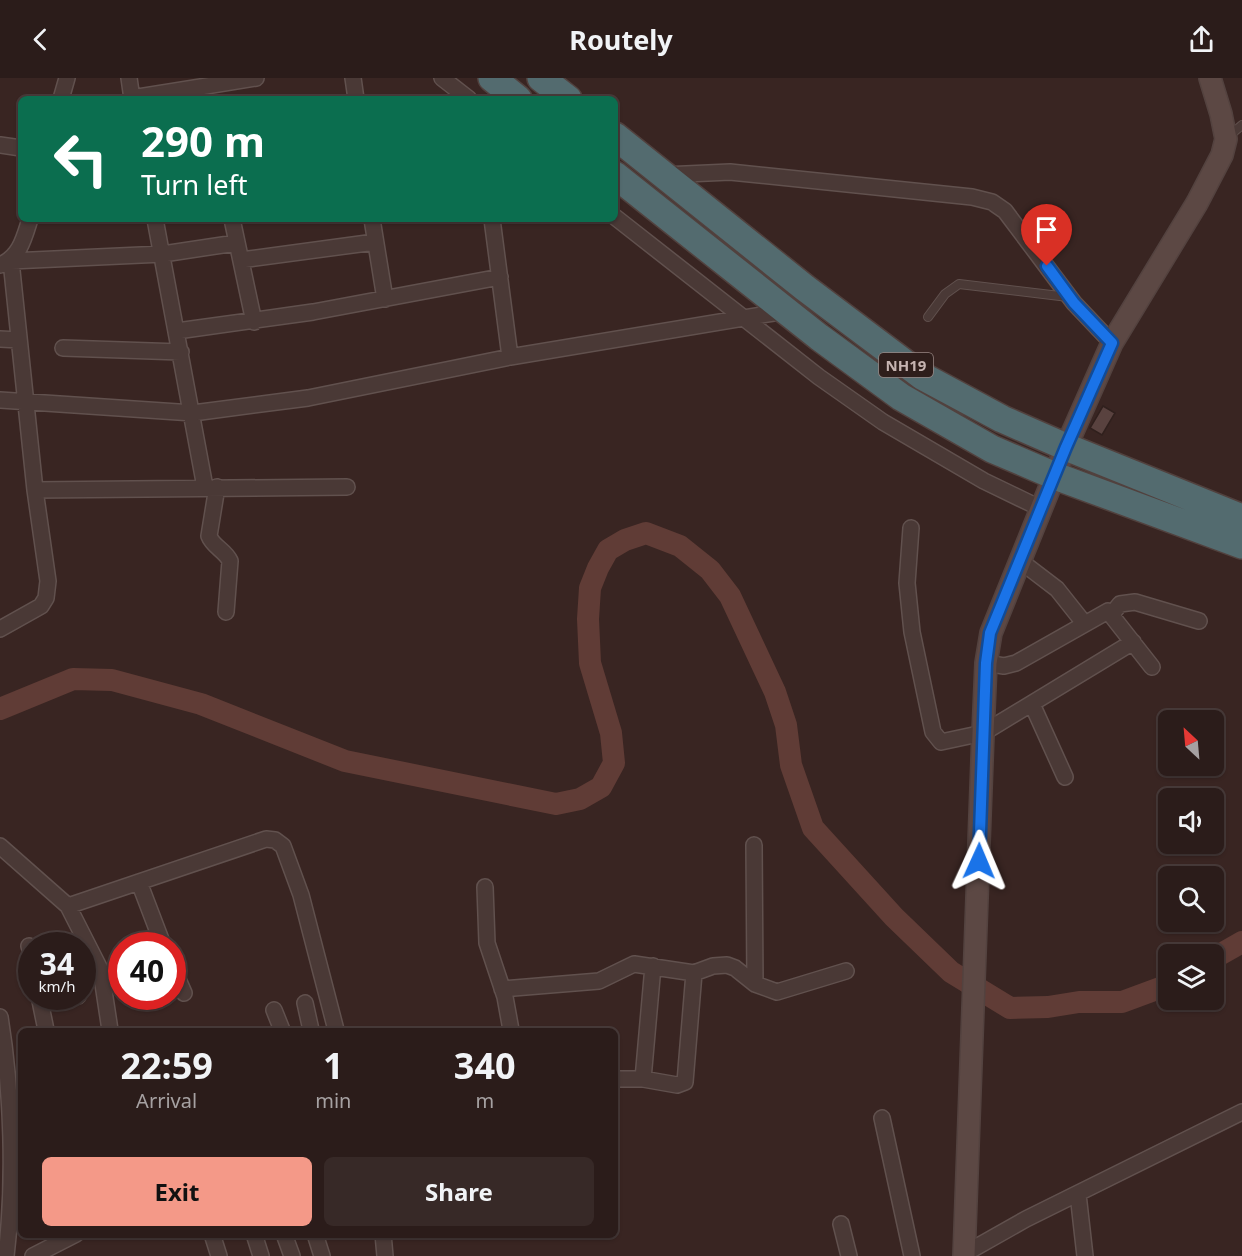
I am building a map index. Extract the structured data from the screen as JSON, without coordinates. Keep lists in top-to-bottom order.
{
  "streets": {
    "highway": ["NH19"]
  },
  "north": "top left",
  "page": {
    "header": "Routely",
    "turn": ["290 m", "Turn left"],
    "speed": "34 km/h",
    "limit": "40",
    "eta": [
      "22:59",
      "Arrival",
      "1",
      "min",
      "340",
      "m"
    ],
    "buttons": ["Exit", "Share"]
  }
}
